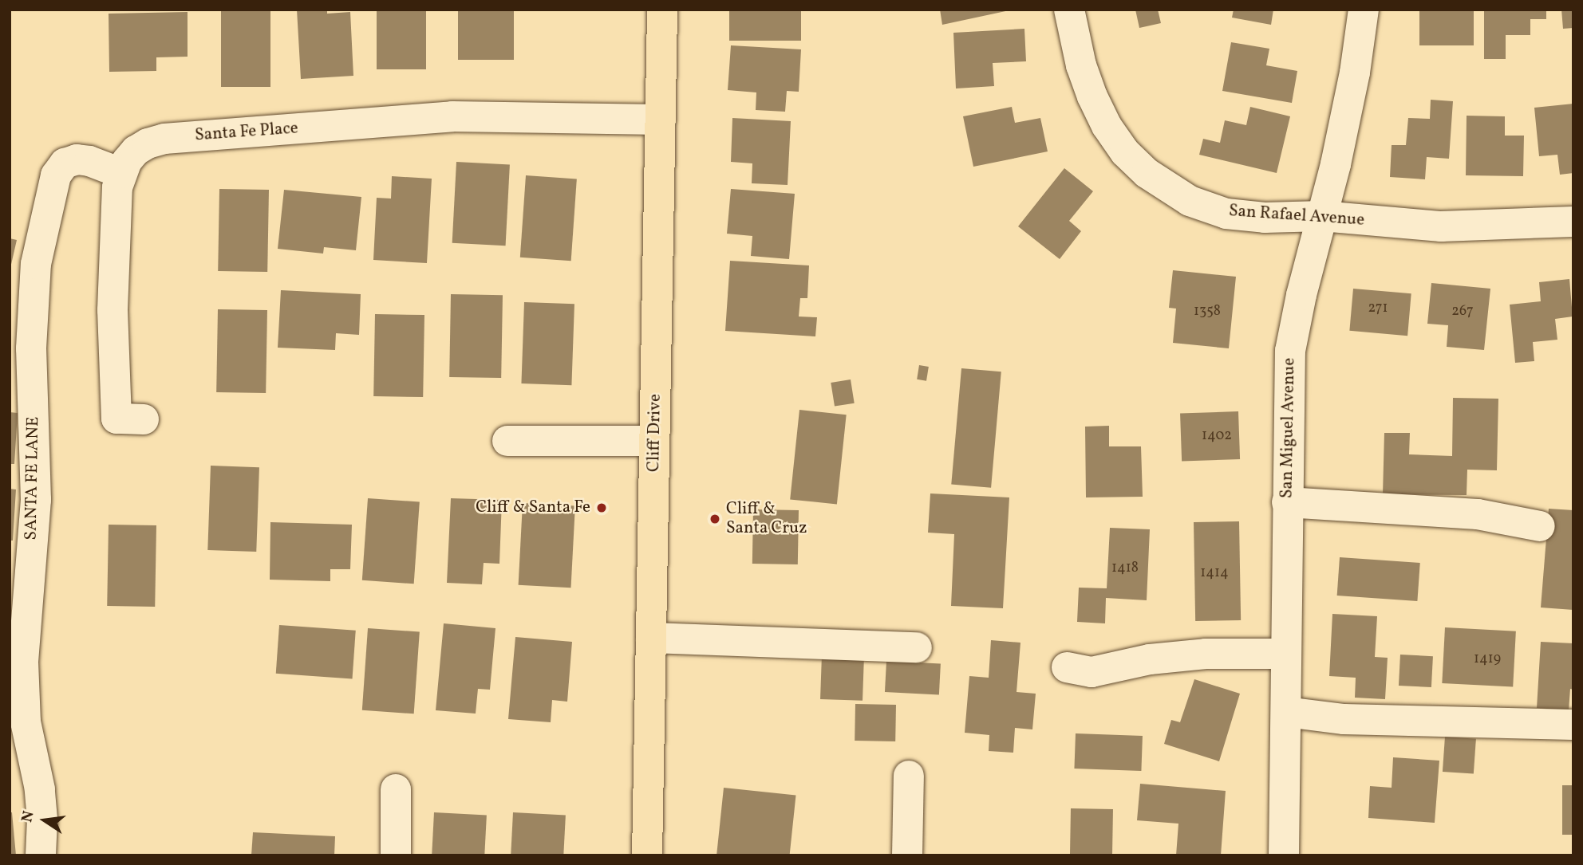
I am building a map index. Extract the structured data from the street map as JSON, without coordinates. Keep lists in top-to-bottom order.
{
  "streets": {
    "main road": ["Cliff Drive"],
    "street": [
      "Santa Fe Place",
      "San Rafael Avenue",
      "San Miguel Avenue",
      "SANTA FE LANE"
    ]
  },
  "crossings": [
    ["Santa Fe Place", "Cliff Drive"],
    ["Santa Fe Place", "SANTA FE LANE"],
    ["San Rafael Avenue", "San Miguel Avenue"]
  ],
  "places": ["Cliff & Santa Fe", "Cliff & Santa Cruz"],
  "house_numbers": [
    "271",
    "1358",
    "267",
    "1402",
    "1418",
    "1414",
    "1419"
  ],
  "north": "left"
}
